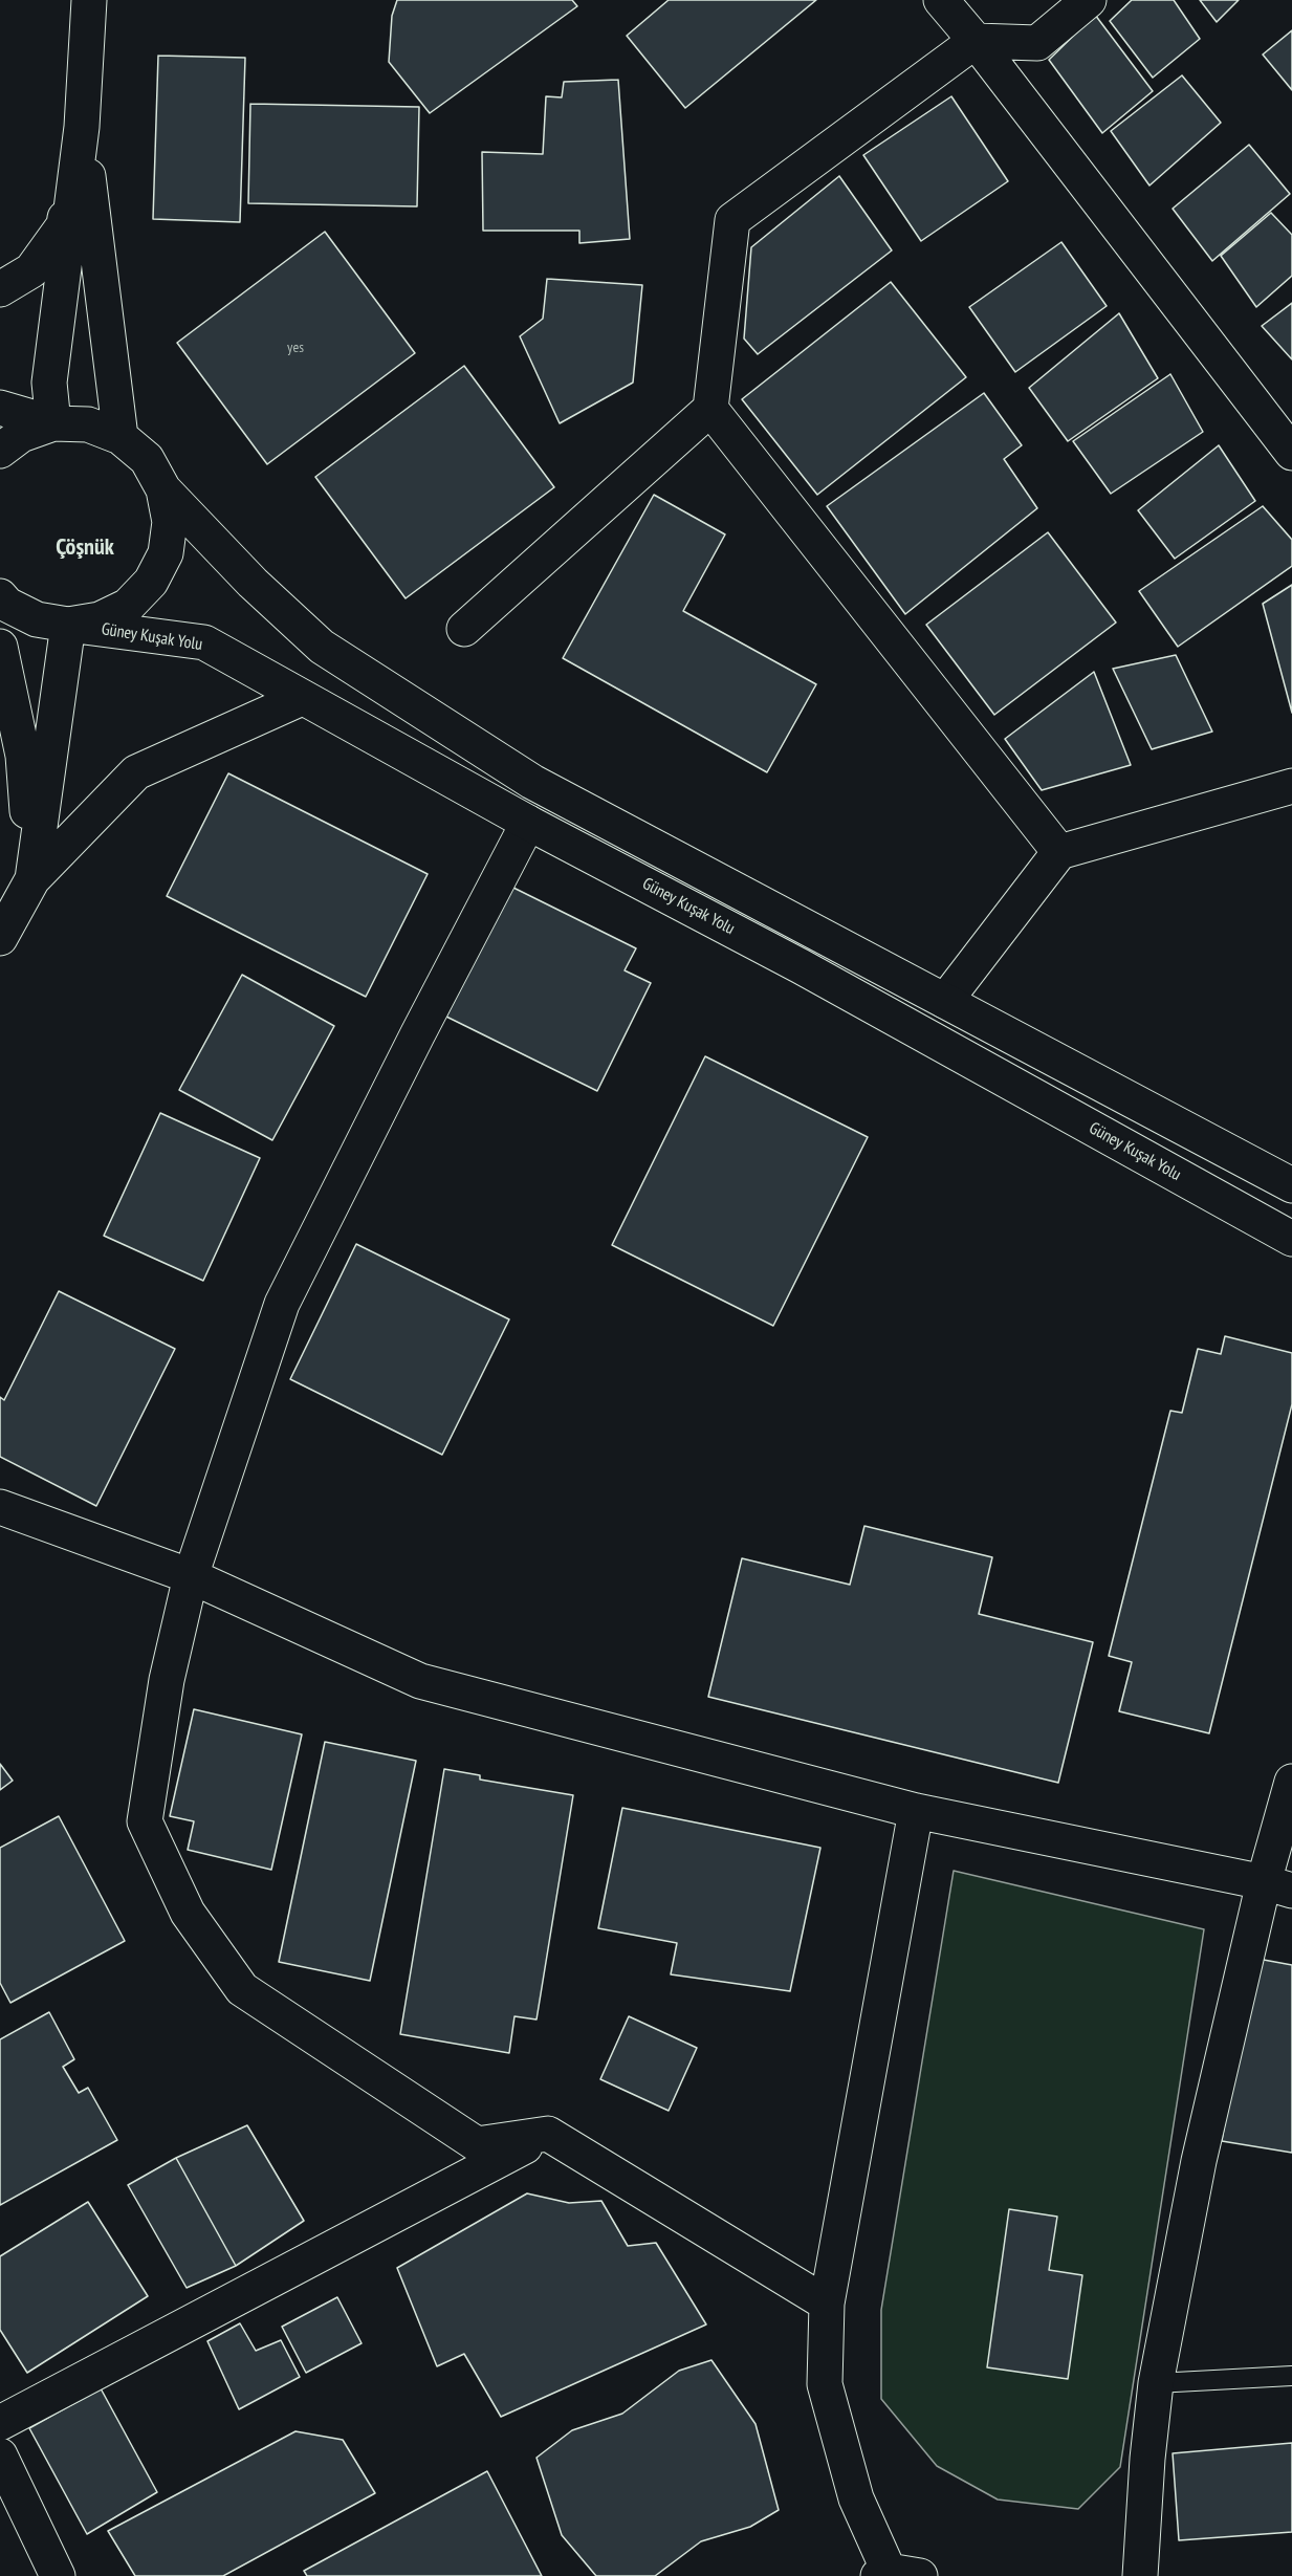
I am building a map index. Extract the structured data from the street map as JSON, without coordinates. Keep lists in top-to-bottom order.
{
  "streets": {
    "street": ["Güney Kuşak Yolu"]
  },
  "districts": ["Çöşnük"],
  "house_numbers": ["yes"]
}
